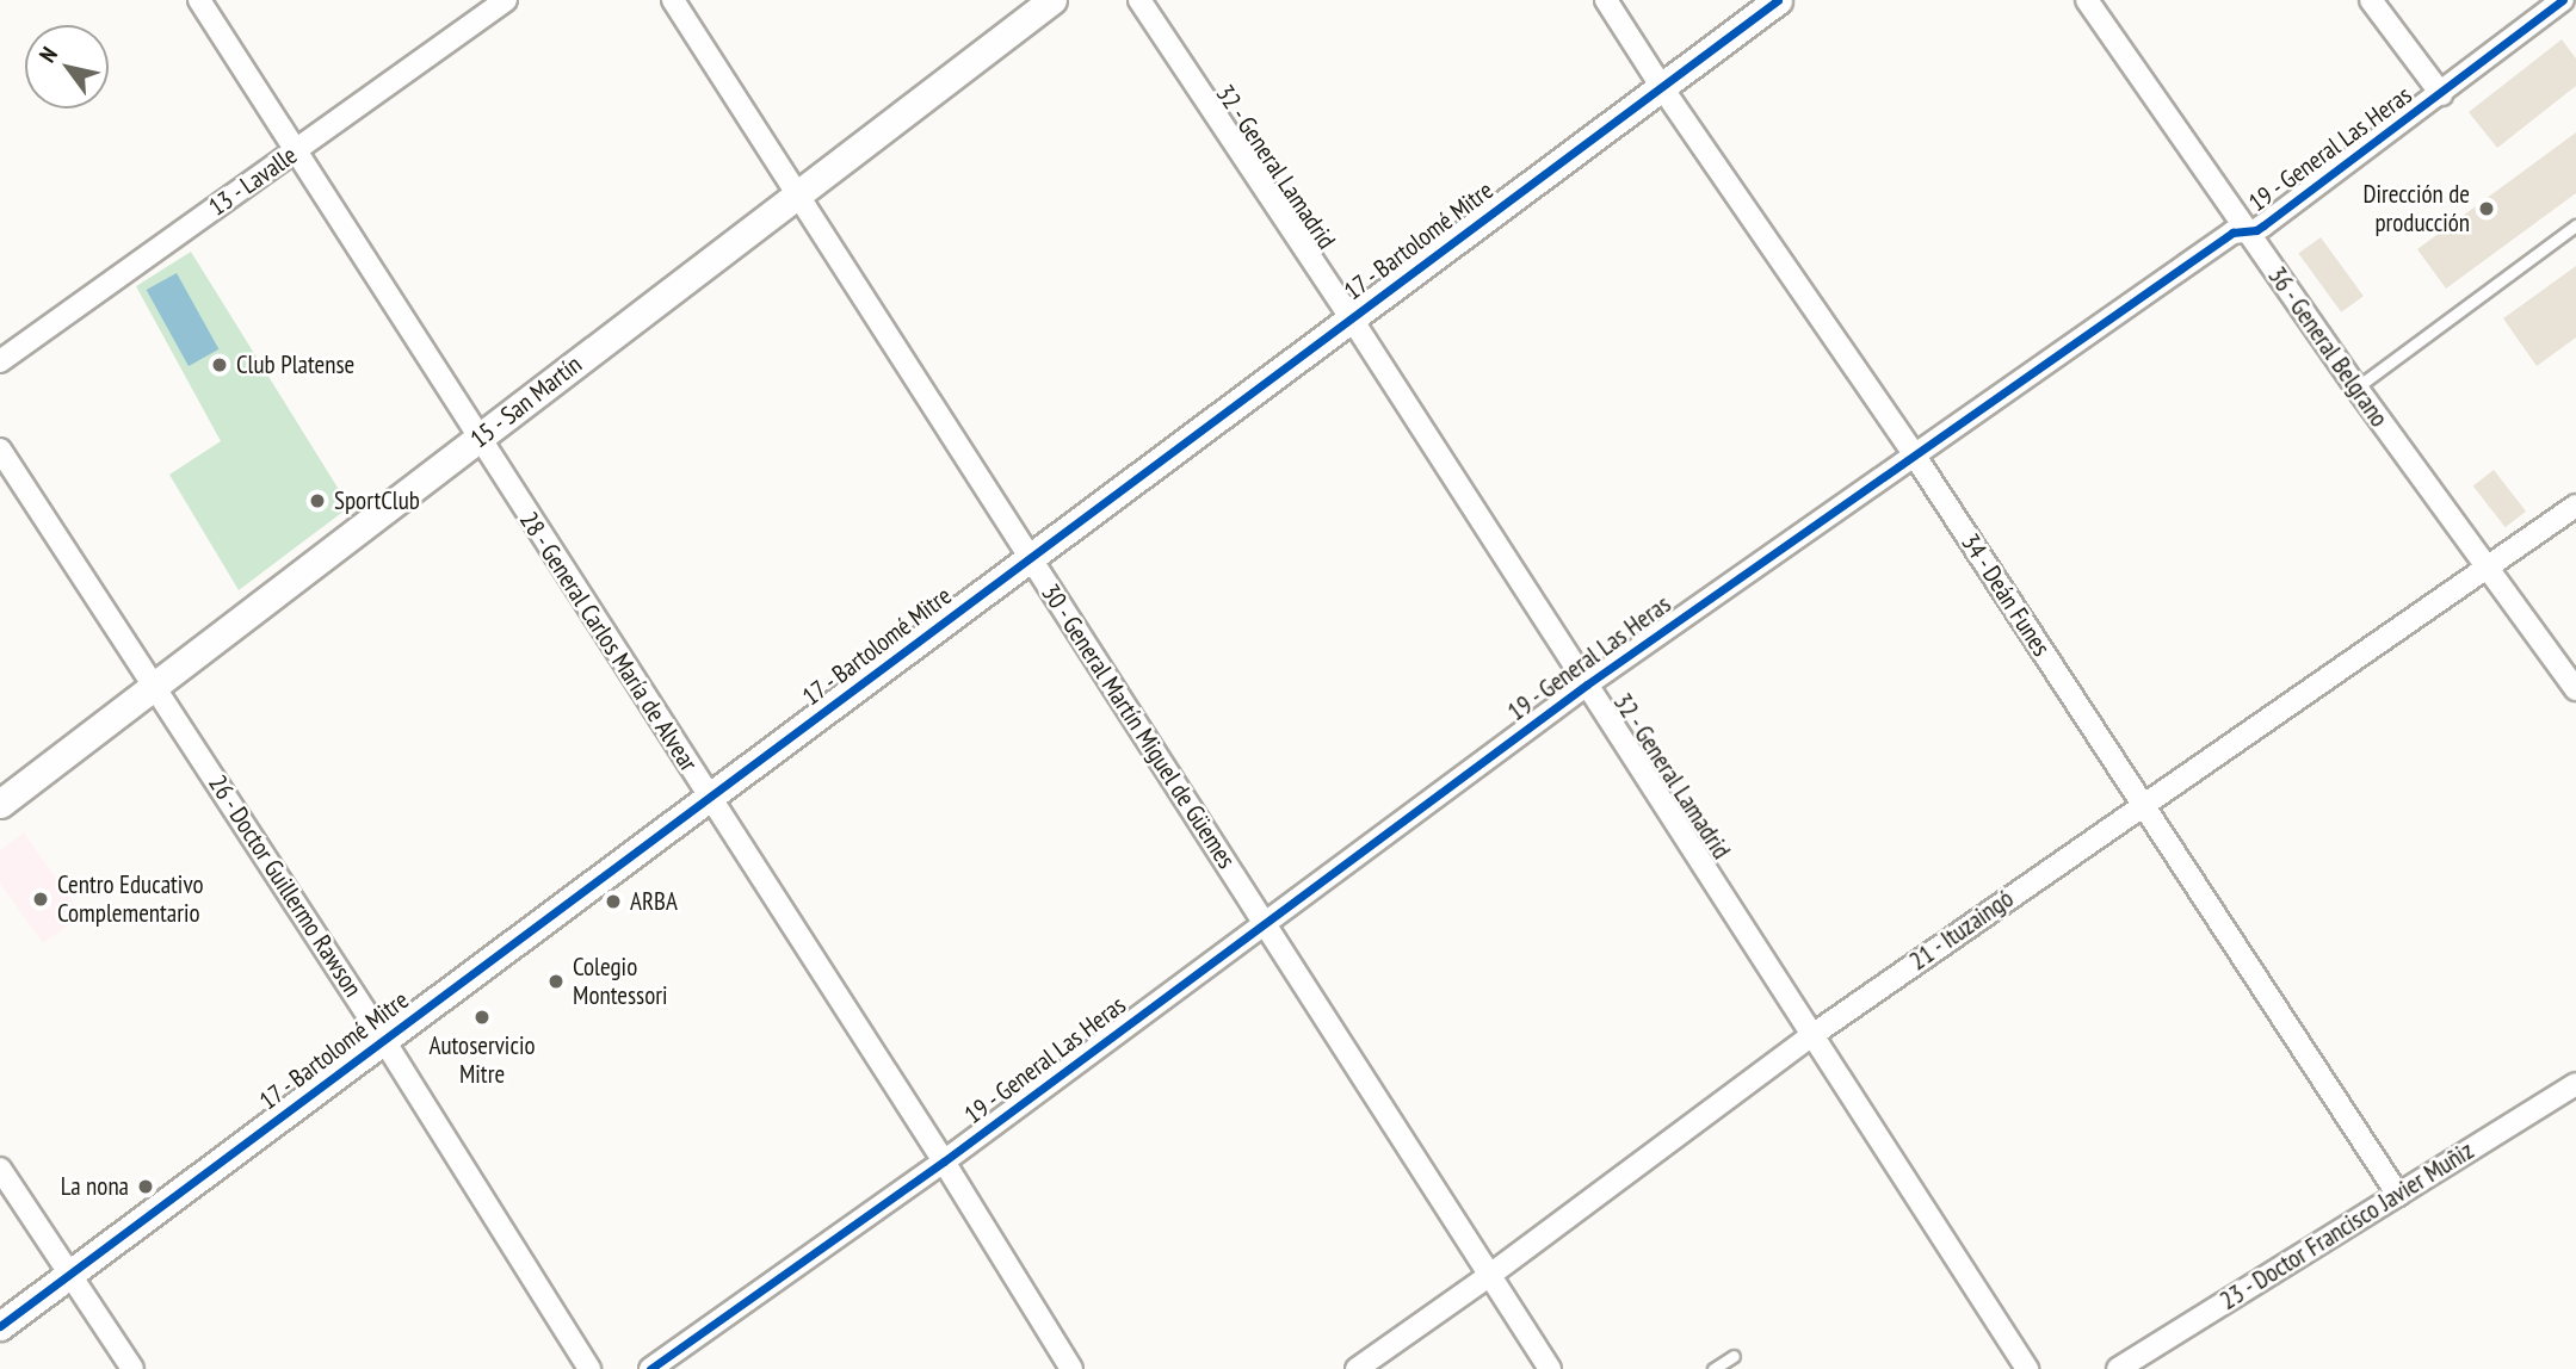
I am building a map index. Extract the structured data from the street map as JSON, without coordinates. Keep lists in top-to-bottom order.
{
  "streets": {
    "street": [
      "19 - General Las Heras",
      "32 - General Lamadrid",
      "13 - Lavalle",
      "17 - Bartolomé Mitre",
      "36 - General Belgrano",
      "15 - San Martín",
      "34 - Deán Funes",
      "28 - General Carlos María de Alvear",
      "30 - General Martín Miguel de Güemes",
      "26 - Doctor Guillermo Rawson",
      "21 - Ituzaingó",
      "23 - Doctor Francisco Javier Muñiz"
    ]
  },
  "crossings": [
    ["19 - General Las Heras", "32 - General Lamadrid"],
    ["19 - General Las Heras", "36 - General Belgrano"],
    ["19 - General Las Heras", "34 - Deán Funes"],
    ["19 - General Las Heras", "28 - General Carlos María de Alvear"],
    ["19 - General Las Heras", "30 - General Martín Miguel de Güemes"],
    ["32 - General Lamadrid", "17 - Bartolomé Mitre"],
    ["32 - General Lamadrid", "21 - Ituzaingó"],
    ["13 - Lavalle", "28 - General Carlos María de Alvear"],
    ["17 - Bartolomé Mitre", "34 - Deán Funes"],
    ["17 - Bartolomé Mitre", "28 - General Carlos María de Alvear"],
    ["17 - Bartolomé Mitre", "30 - General Martín Miguel de Güemes"],
    ["17 - Bartolomé Mitre", "26 - Doctor Guillermo Rawson"],
    ["36 - General Belgrano", "21 - Ituzaingó"],
    ["15 - San Martín", "28 - General Carlos María de Alvear"],
    ["15 - San Martín", "30 - General Martín Miguel de Güemes"],
    ["15 - San Martín", "26 - Doctor Guillermo Rawson"],
    ["34 - Deán Funes", "21 - Ituzaingó"],
    ["34 - Deán Funes", "23 - Doctor Francisco Javier Muñiz"],
    ["30 - General Martín Miguel de Güemes", "21 - Ituzaingó"]
  ],
  "places": [
    "Dirección de producción",
    "Club Platense",
    "SportClub",
    "Centro Educativo Complementario",
    "ARBA",
    "Colegio Montessori",
    "Autoservicio Mitre",
    "La nona"
  ],
  "north": "top left"
}
